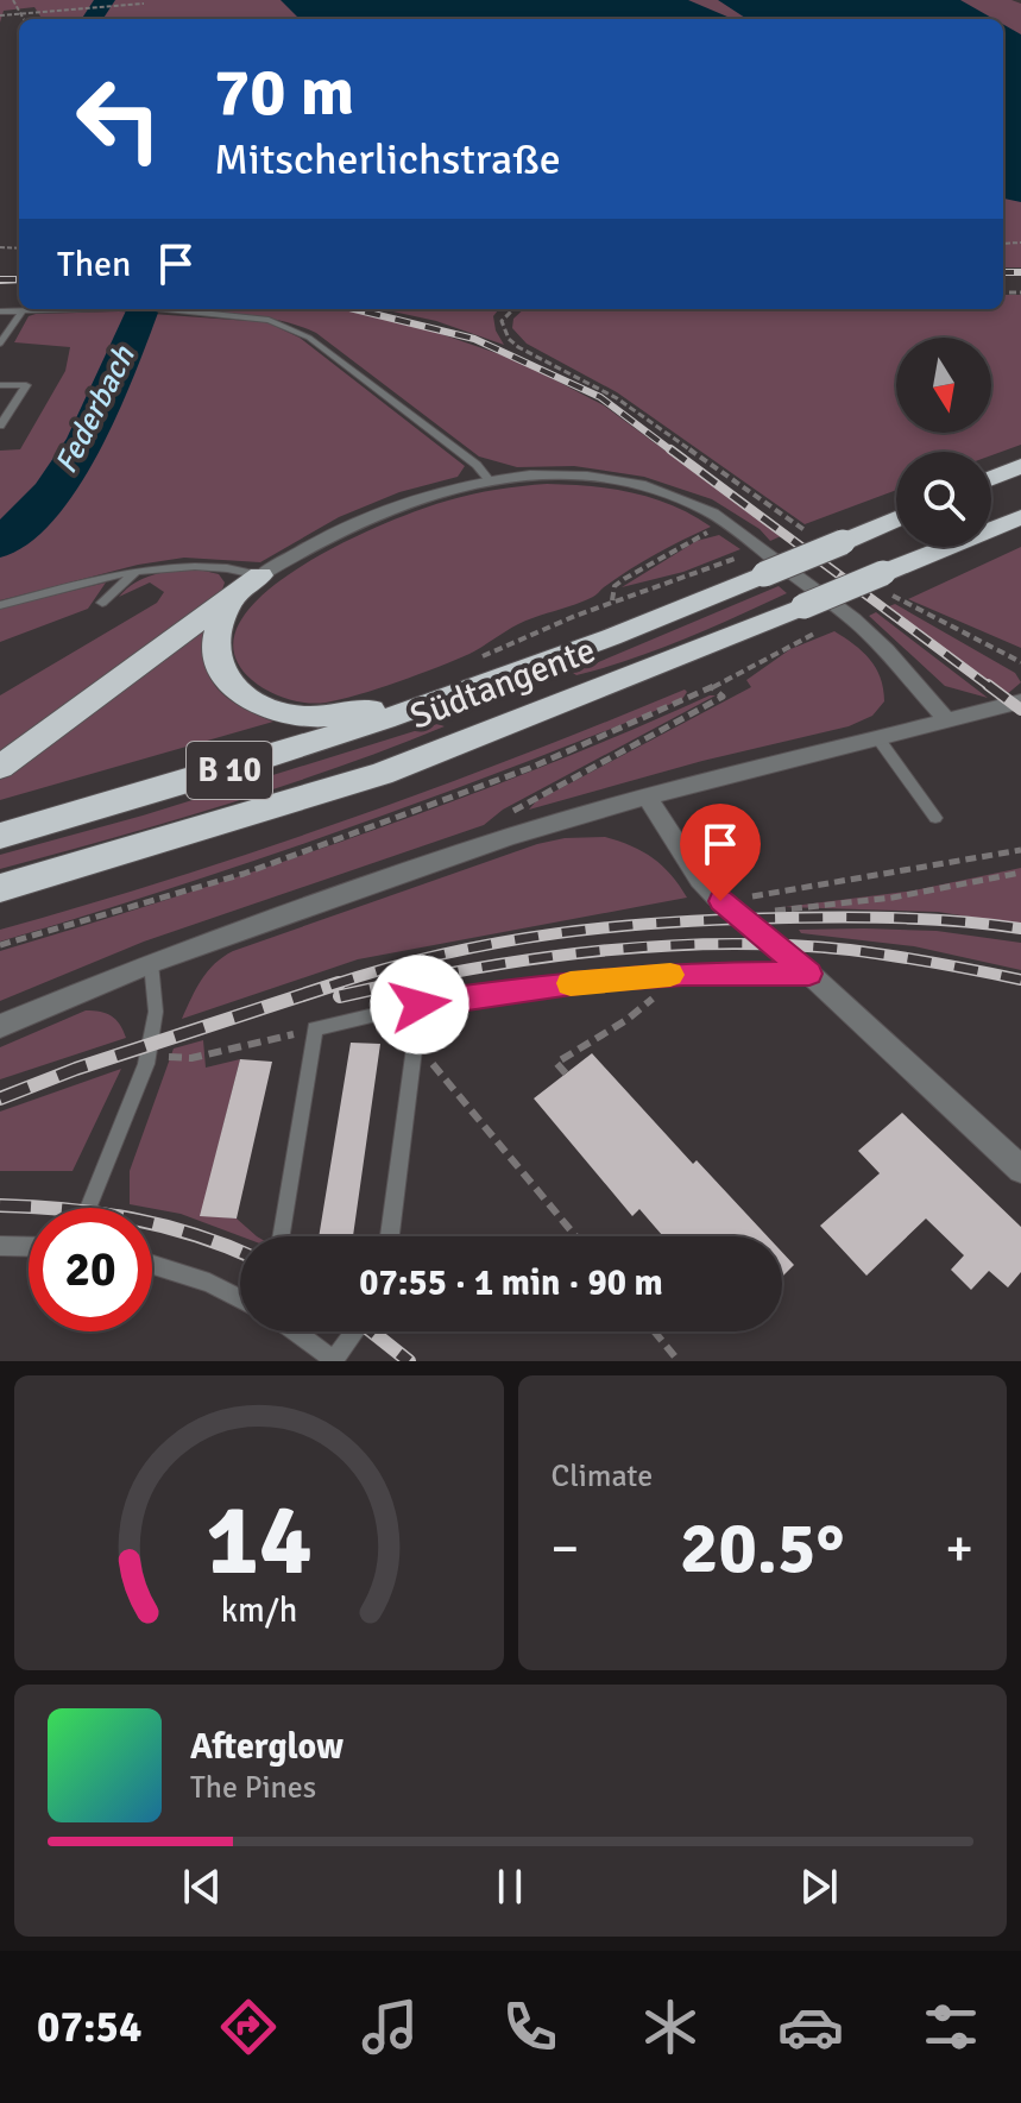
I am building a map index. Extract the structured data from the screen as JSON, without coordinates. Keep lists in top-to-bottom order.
{
  "streets": {
    "highway": ["Südtangente", "B 10"]
  },
  "water": ["Federbach"],
  "north": "bottom",
  "page": {
    "turn": ["70 m", "Mitscherlichstraße"],
    "then": "Then",
    "limit": "20",
    "trip": "07:55 · 1 min · 90 m",
    "tile": "Climate",
    "heat": ["−", "20.5°", "+"],
    "song": ["Afterglow", "The Pines"],
    "tabs": "07:54",
    "gauge": ["14", "km/h"]
  }
}
